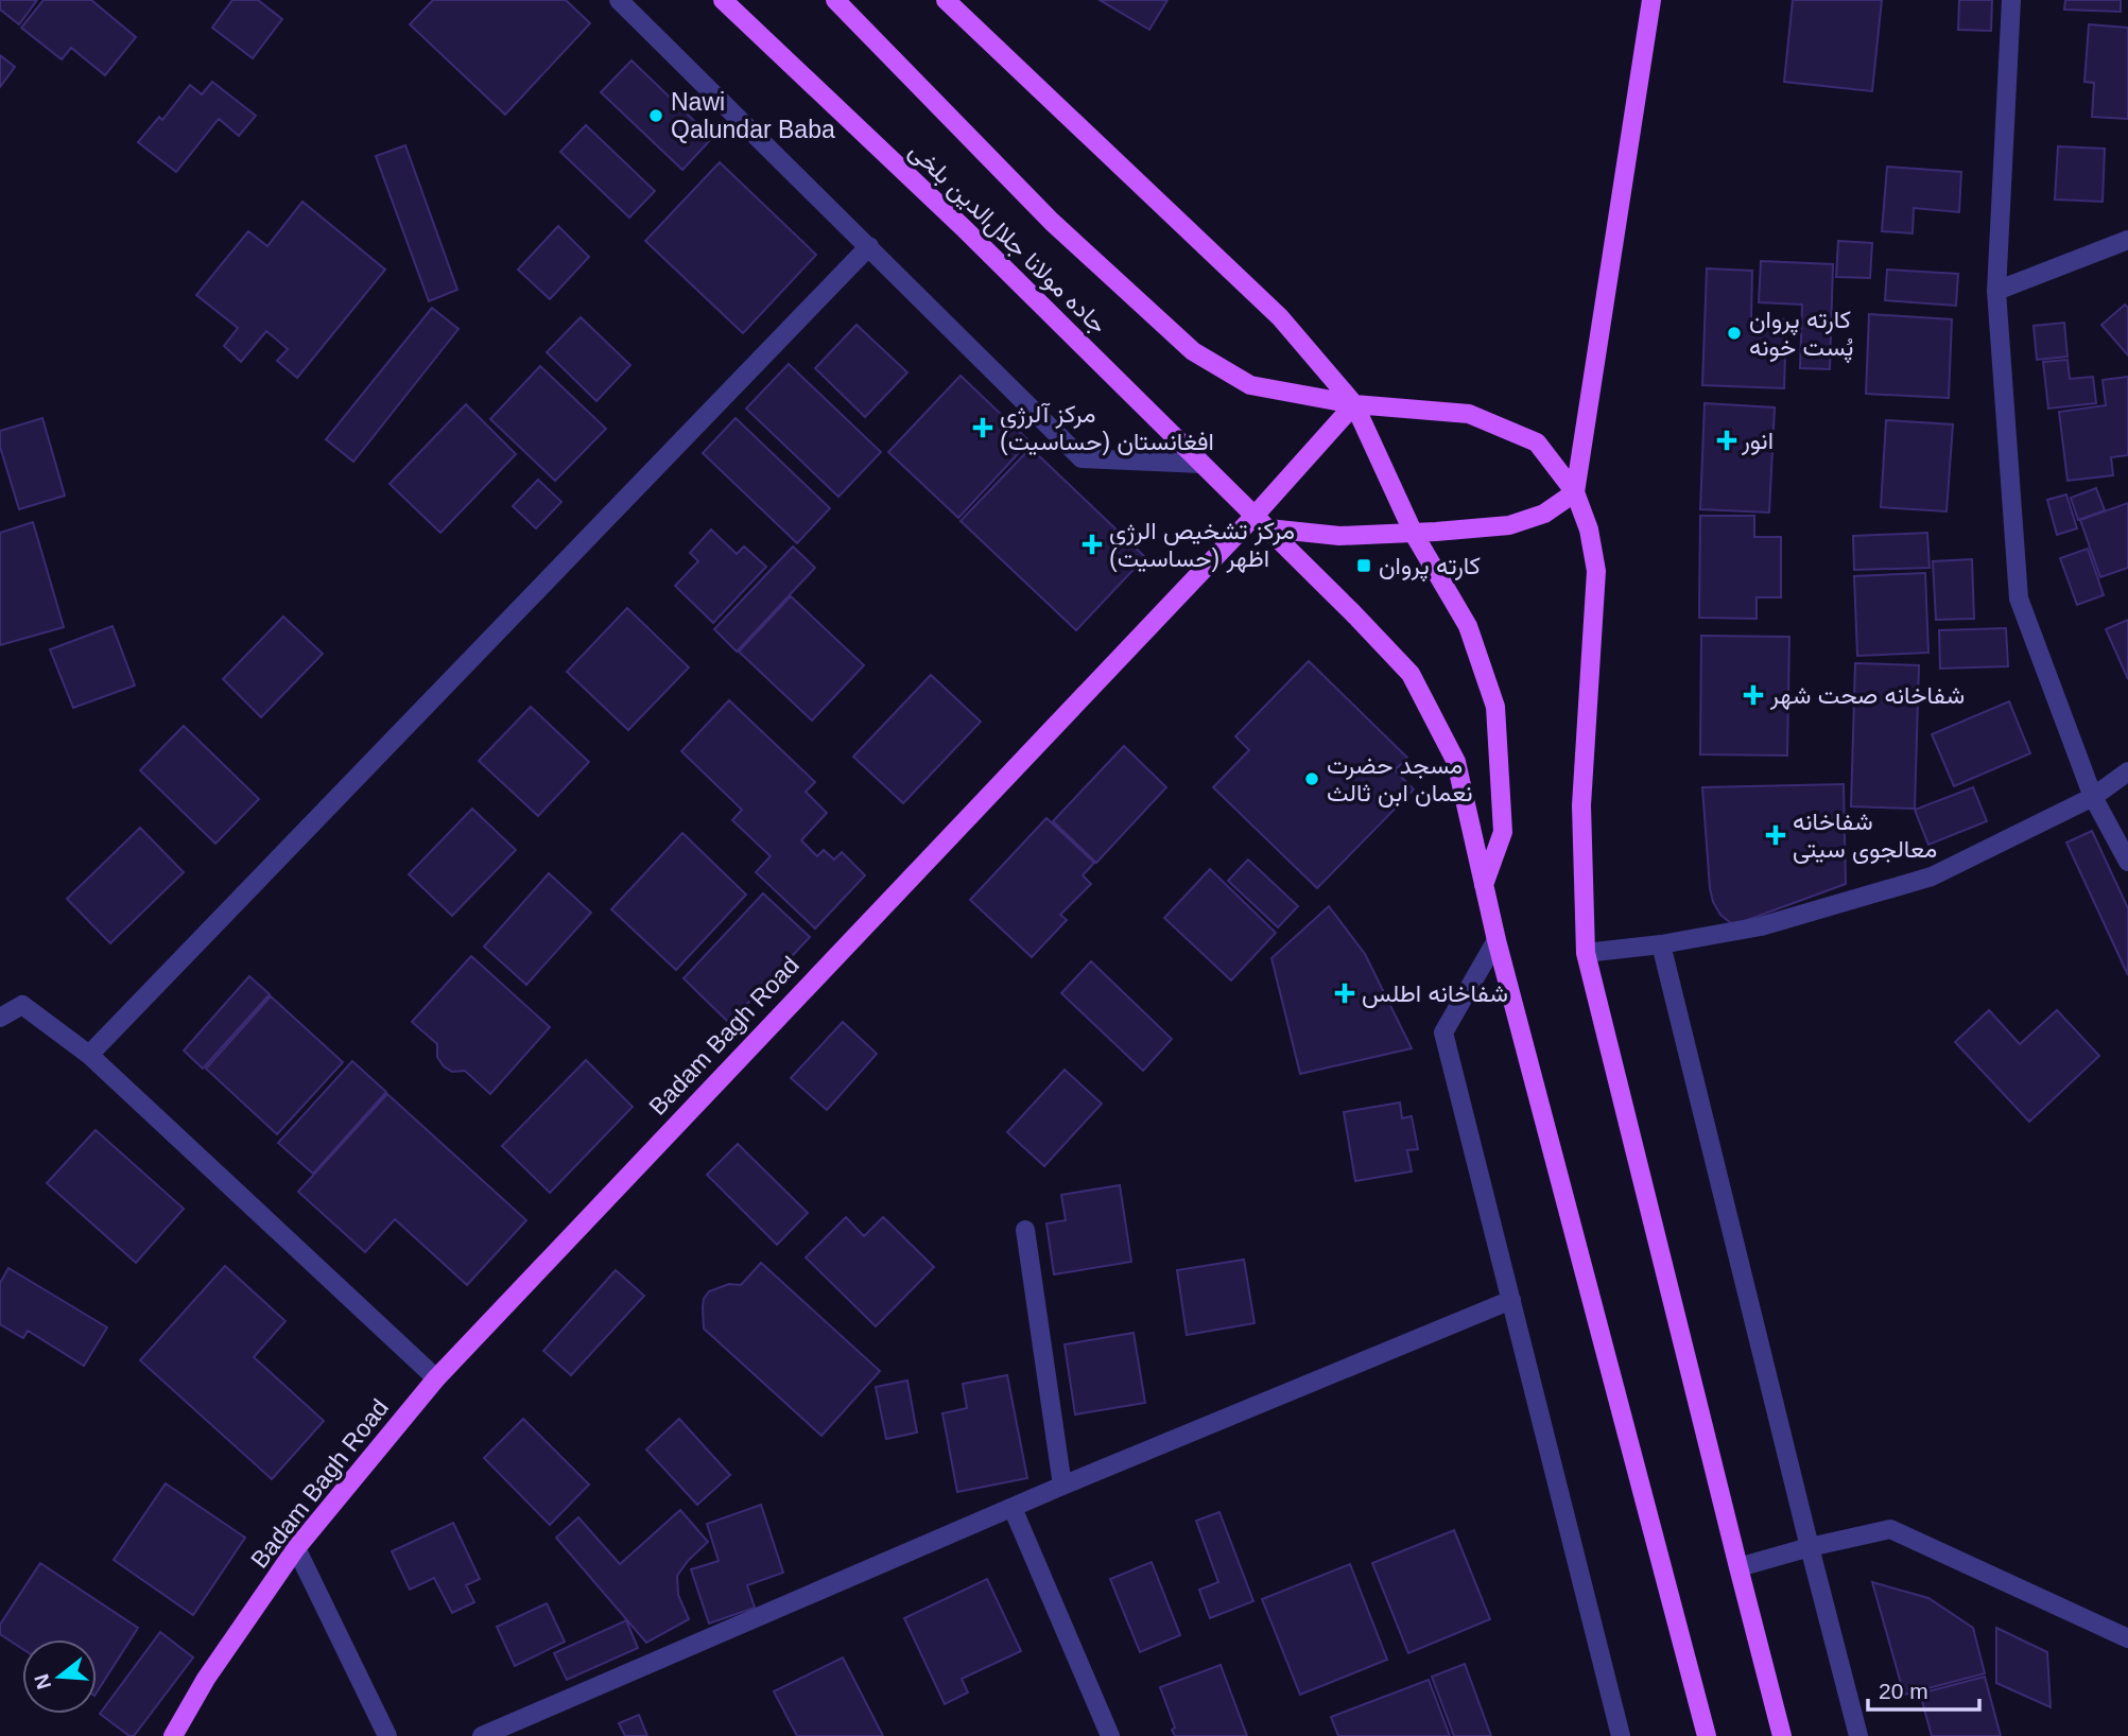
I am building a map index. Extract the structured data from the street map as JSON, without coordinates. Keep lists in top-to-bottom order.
{
  "streets": {
    "main road": ["جاده مولانا جلال‌الدین بلخی", "Badam Bagh Road"]
  },
  "crossings": [
    ["جاده مولانا جلال‌الدین بلخی", "Badam Bagh Road"]
  ],
  "places": {
    "other": ["Nawi Qalundar Baba", "کارته پروان پُست خونه", "مسجد حضرت نعمان ابن ثالث"],
    "health": [
      "مرکز آلرژی (حساسیت) افغانستان",
      "انور",
      "مرکز تشخیص الرژی (حساسیت) اظهر",
      "شفاخانه صحت شهر",
      "شفاخانه معالجوی سیتی",
      "شفاخانه اطلس"
    ],
    "transit": ["کارته پروان"]
  },
  "scale_bar": "20 m",
  "north": "left"
}
